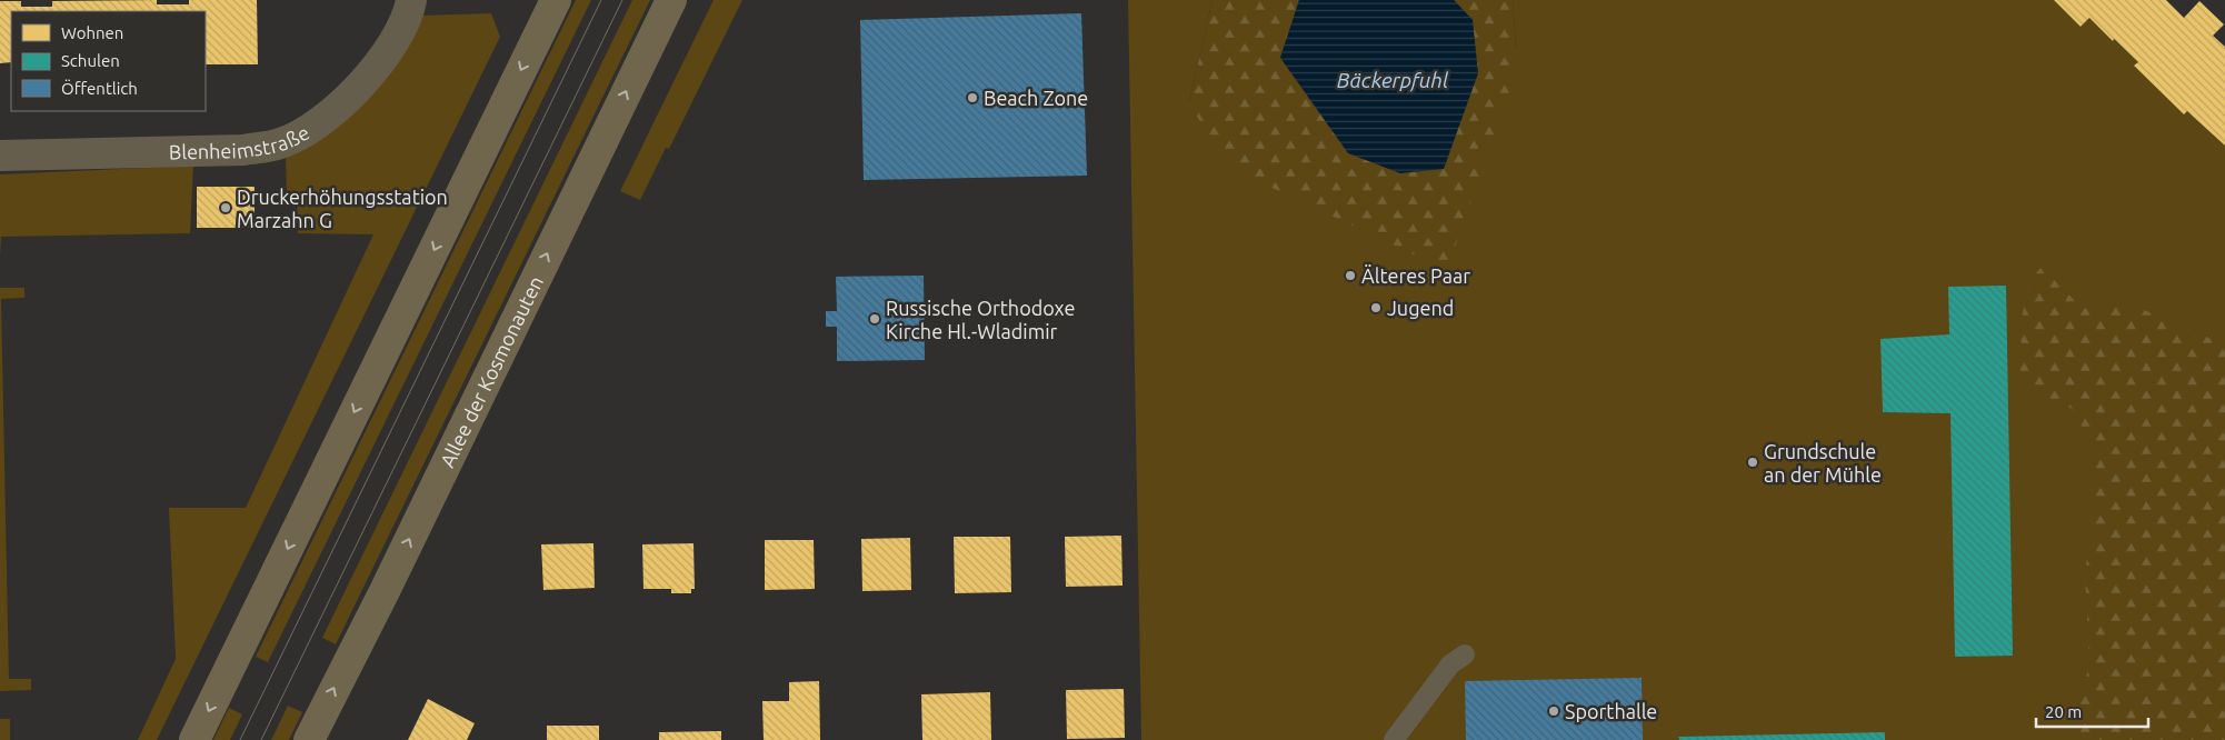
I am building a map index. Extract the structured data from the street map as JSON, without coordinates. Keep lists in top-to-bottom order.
{
  "streets": {
    "main road": ["Allee der Kosmonauten"],
    "street": ["Blenheimstraße"]
  },
  "water": ["Bäckerpfuhl"],
  "places": [
    "Beach Zone",
    "Druckerhöhungsstation Marzahn G",
    "Älteres Paar",
    "Jugend",
    "Russische Orthodoxe Kirche Hl.-Wladimir",
    "Grundschule an der Mühle",
    "Sporthalle"
  ],
  "legend": ["Wohnen", "Schulen", "Öffentlich"],
  "scale_bar": "20 m"
}
